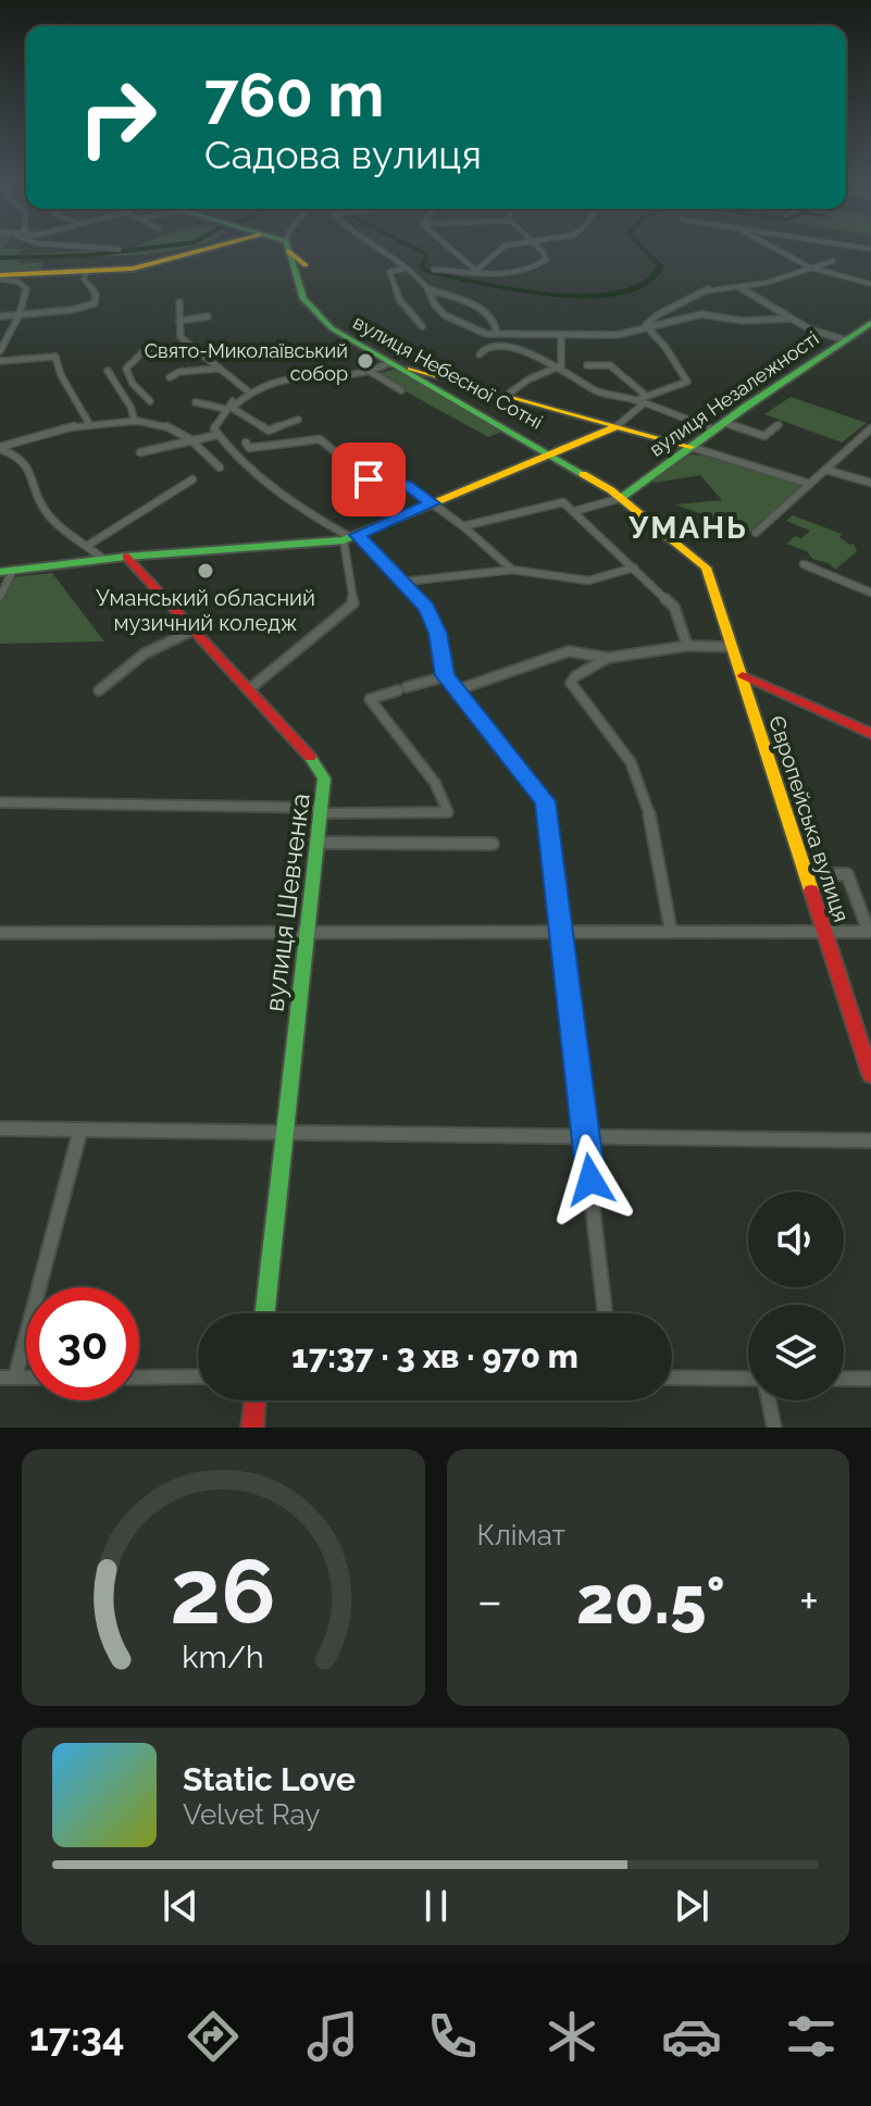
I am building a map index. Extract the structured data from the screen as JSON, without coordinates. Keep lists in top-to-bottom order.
{
  "streets": {
    "main road": [
      "вулиця Небесної Сотні",
      "вулиця Незалежності",
      "Європейська вулиця",
      "вулиця Шевченка"
    ]
  },
  "crossings": [
    ["вулиця Небесної Сотні", "вулиця Незалежності"],
    ["вулиця Небесної Сотні", "Європейська вулиця"]
  ],
  "districts": ["УМАНЬ"],
  "places": ["Свято-Миколаївський собор", "Уманський обласний музичний коледж"],
  "page": {
    "turn": ["760 m", "Садова вулиця"],
    "limit": "30",
    "trip": "17:37 · 3 хв · 970 m",
    "tile": "Клімат",
    "heat": ["−", "20.5°", "+"],
    "song": ["Static Love", "Velvet Ray"],
    "tabs": "17:34",
    "gauge": ["26", "km/h"]
  }
}
